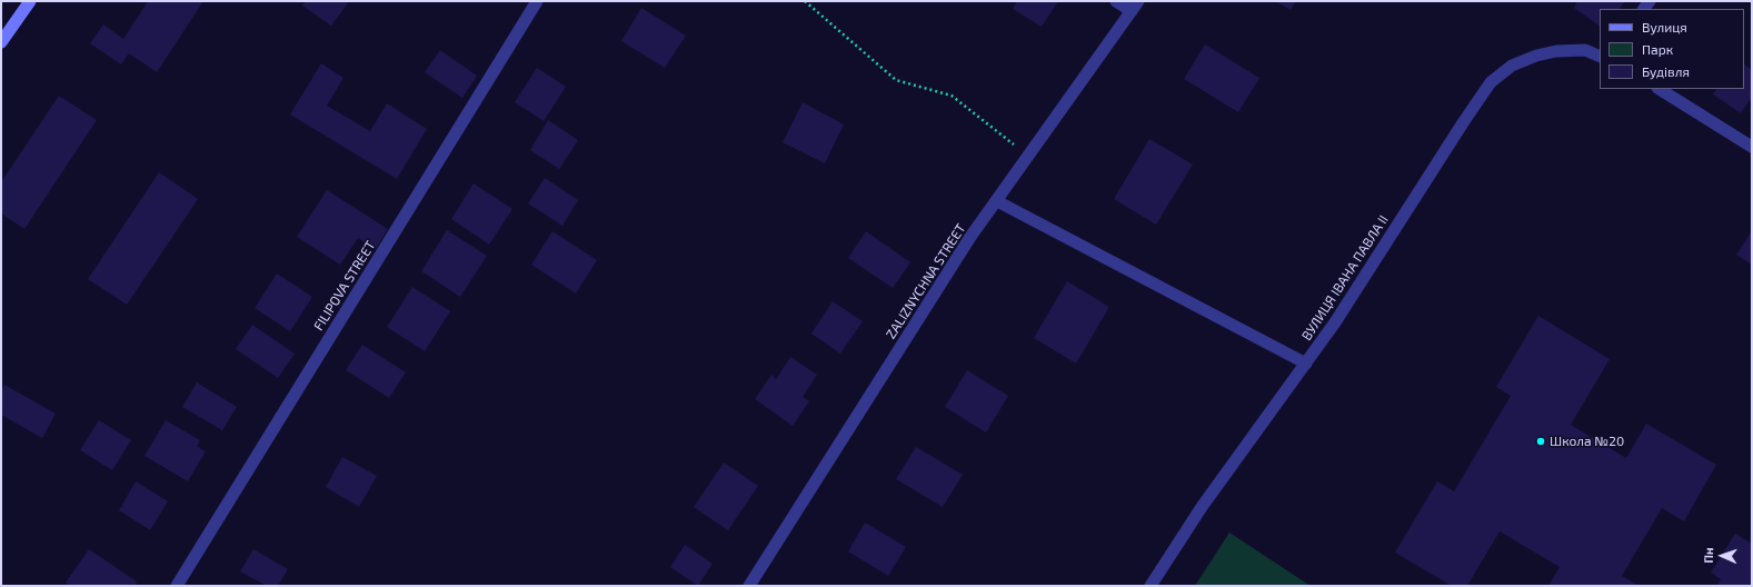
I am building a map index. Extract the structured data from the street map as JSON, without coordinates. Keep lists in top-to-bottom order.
{
  "streets": {
    "street": ["ВУЛИЦЯ ІВАНА ПАВЛА II", "ZALIZNYCHNA STREET", "FILIPOVA STREET"]
  },
  "places": ["Школа №20"],
  "legend": ["Вулиця", "Парк", "Будівля"],
  "north": "left"
}
